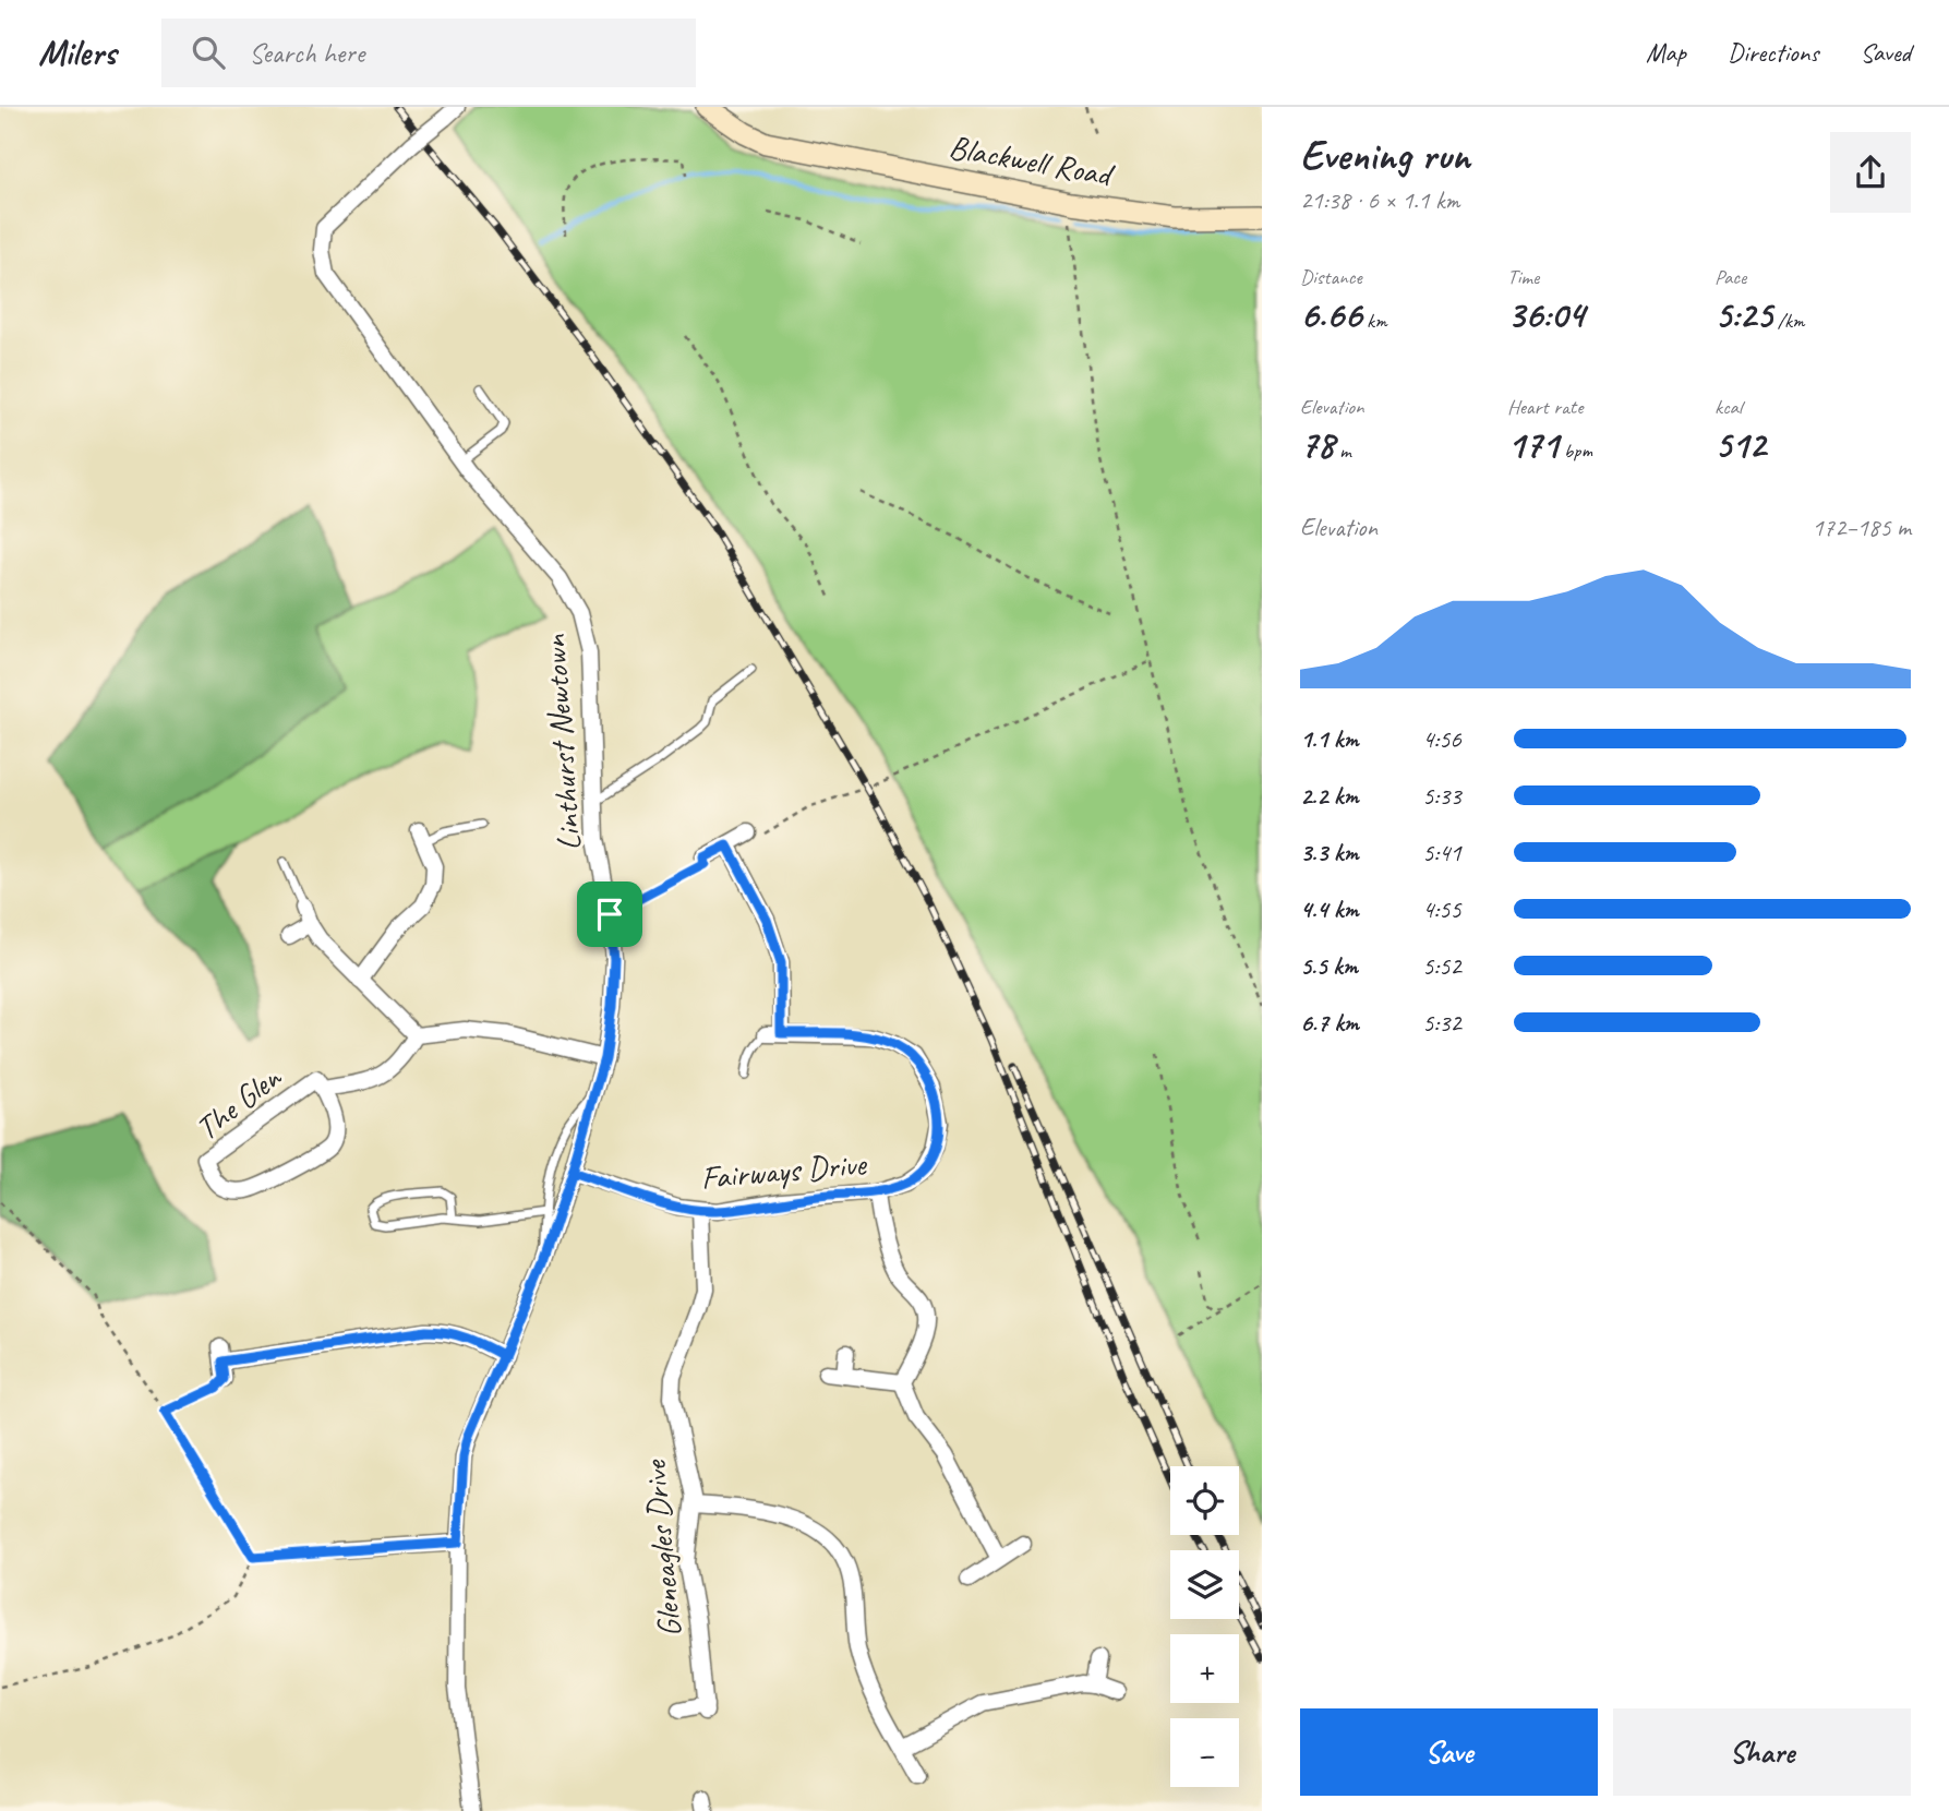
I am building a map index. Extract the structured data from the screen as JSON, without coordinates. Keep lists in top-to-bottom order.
{
  "streets": {
    "street": [
      "Blackwell Road",
      "Linthurst Newtown",
      "The Glen",
      "Fairways Drive",
      "Gleneagles Drive"
    ]
  },
  "crossings": [
    ["Linthurst Newtown", "Fairways Drive"],
    ["Fairways Drive", "Gleneagles Drive"]
  ],
  "page": {
    "header": "Milers",
    "search": "Search here",
    "nav": ["Map", "Directions", "Saved"],
    "heading": ["Evening run", "21:38 · 6 × 1.1 km"],
    "stats": [
      ["Distance", "6.66 km"],
      ["Time", "36:04"],
      ["Pace", "5:25 /km"],
      ["Elevation", "78 m"],
      ["Heart rate", "171 bpm"],
      ["kcal", "512"]
    ],
    "chart": ["Elevation", "172–185 m"],
    "list": [
      {
        "name": "1.1 km",
        "note": "4:56"
      },
      {
        "name": "2.2 km",
        "note": "5:33"
      },
      {
        "name": "3.3 km",
        "note": "5:41"
      },
      {
        "name": "4.4 km",
        "note": "4:55"
      },
      {
        "name": "5.5 km",
        "note": "5:52"
      },
      {
        "name": "6.7 km",
        "note": "5:32"
      }
    ],
    "map_buttons": ["+", "−"],
    "buttons": ["Save", "Share"]
  }
}
